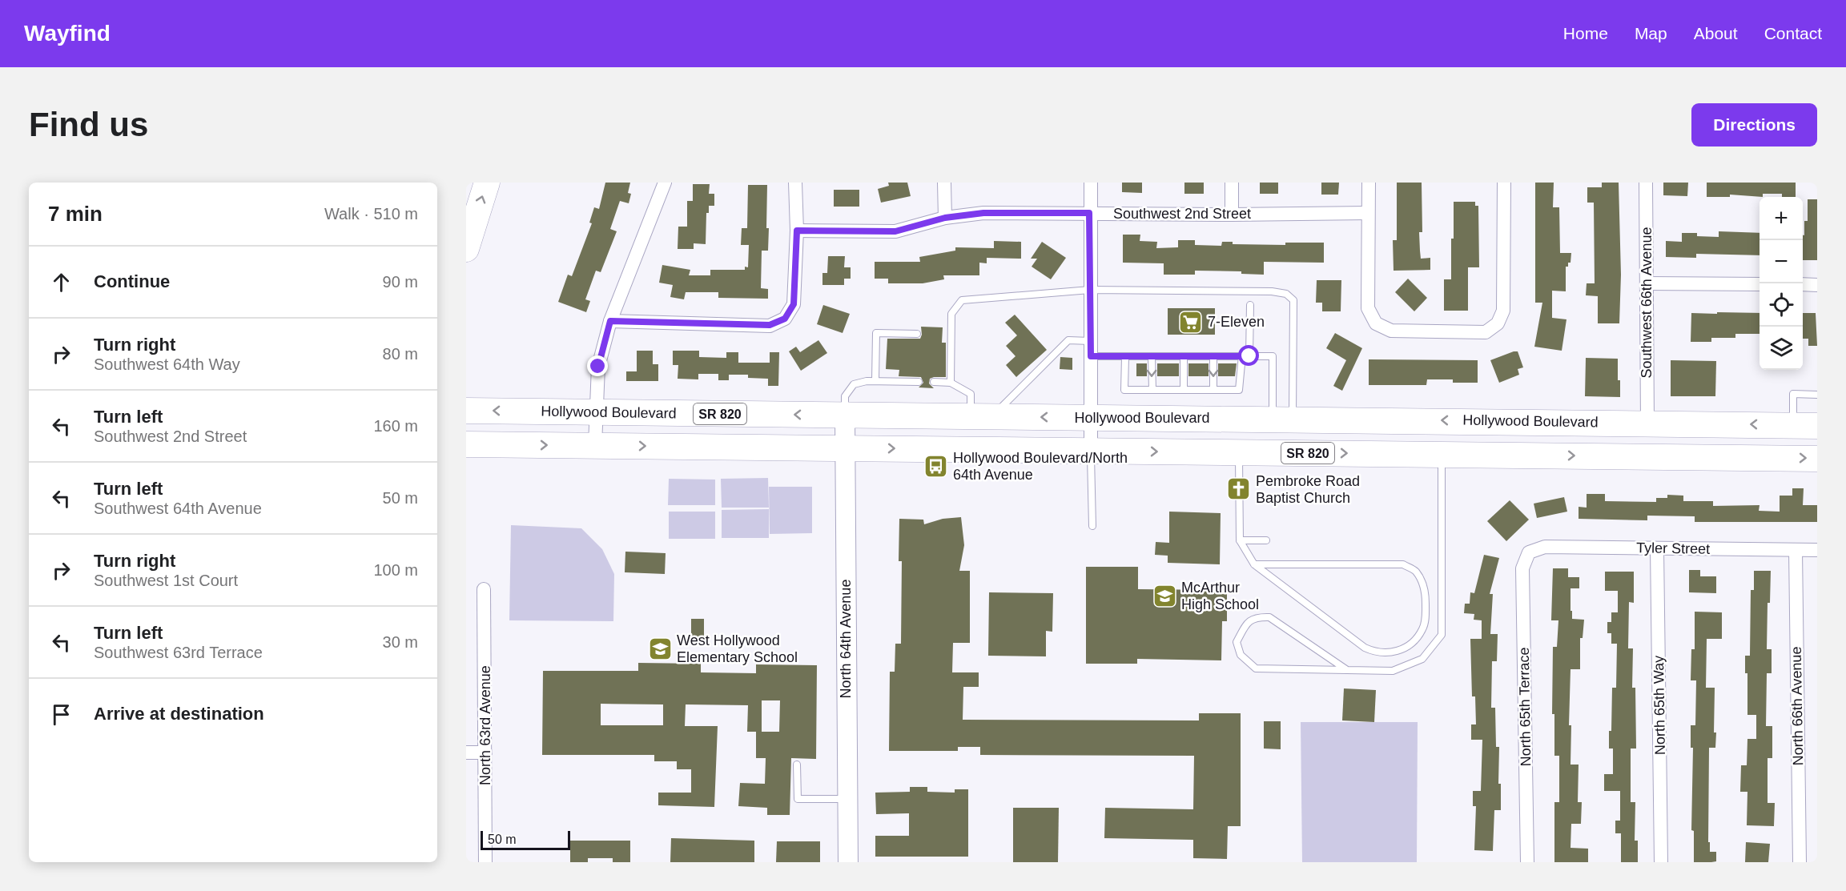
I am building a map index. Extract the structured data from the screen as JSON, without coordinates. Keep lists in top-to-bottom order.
{
  "streets": {
    "highway": ["Hollywood Boulevard", "SR 820"],
    "street": [
      "Southwest 2nd Street",
      "Southwest 66th Avenue",
      "Tyler Street",
      "North 64th Avenue",
      "North 65th Way",
      "North 66th Avenue",
      "North 65th Terrace",
      "North 63rd Avenue"
    ]
  },
  "crossings": [
    ["Southwest 66th Avenue", "Hollywood Boulevard"],
    ["Hollywood Boulevard", "North 64th Avenue"],
    ["SR 820", "North 64th Avenue"],
    ["Tyler Street", "North 65th Way"],
    ["Tyler Street", "North 66th Avenue"],
    ["Tyler Street", "North 65th Terrace"]
  ],
  "places": {
    "supermarket": ["7-Eleven"],
    "bus stop": ["Hollywood Boulevard/North 64th Avenue"],
    "church": ["Pembroke Road Baptist Church"],
    "school or university": ["McArthur High School", "West Hollywood Elementary School"]
  },
  "scale_bar": "50 m",
  "page": {
    "header": "Wayfind",
    "nav": [
      "Home",
      "Map",
      "About",
      "Contact"
    ],
    "buttons": "Directions",
    "title": "Find us",
    "heading": ["7 min", "Walk · 510 m"],
    "map_buttons": ["+", "−"],
    "list": [
      ["Continue", "90 m"],
      ["Turn right", "Southwest 64th Way", "80 m"],
      ["Turn left", "Southwest 2nd Street", "160 m"],
      ["Turn left", "Southwest 64th Avenue", "50 m"],
      ["Turn right", "Southwest 1st Court", "100 m"],
      ["Turn left", "Southwest 63rd Terrace", "30 m"],
      "Arrive at destination"
    ],
    "scale": "50 m"
  }
}
